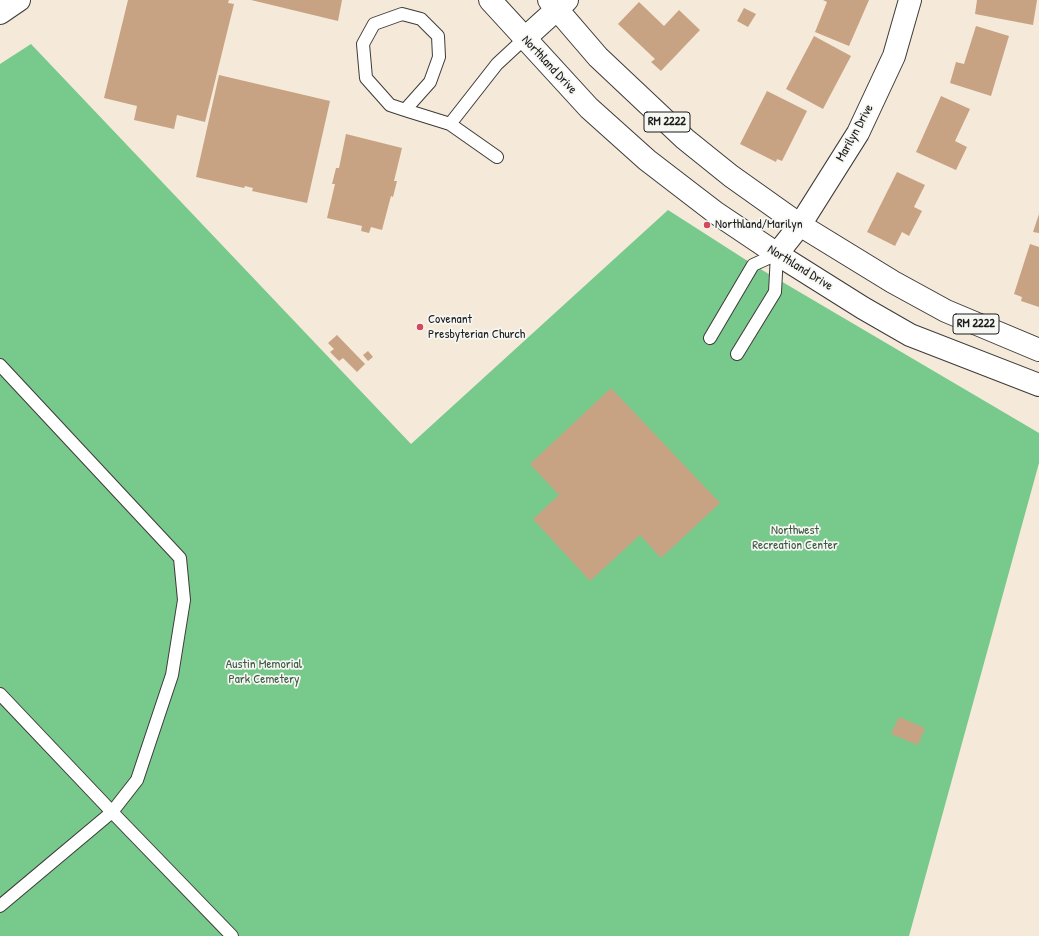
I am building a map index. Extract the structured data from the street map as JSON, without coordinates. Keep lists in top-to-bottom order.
{
  "streets": {
    "main road": ["Northland Drive", "RM 2222", "Marilyn Drive"]
  },
  "crossings": [
    ["Northland Drive", "Marilyn Drive"],
    ["RM 2222", "Marilyn Drive"]
  ],
  "parks": ["Northwest Recreation Center", "Austin Memorial Park Cemetery"],
  "places": ["Northland/Marilyn", "Covenant Presbyterian Church"]
}
